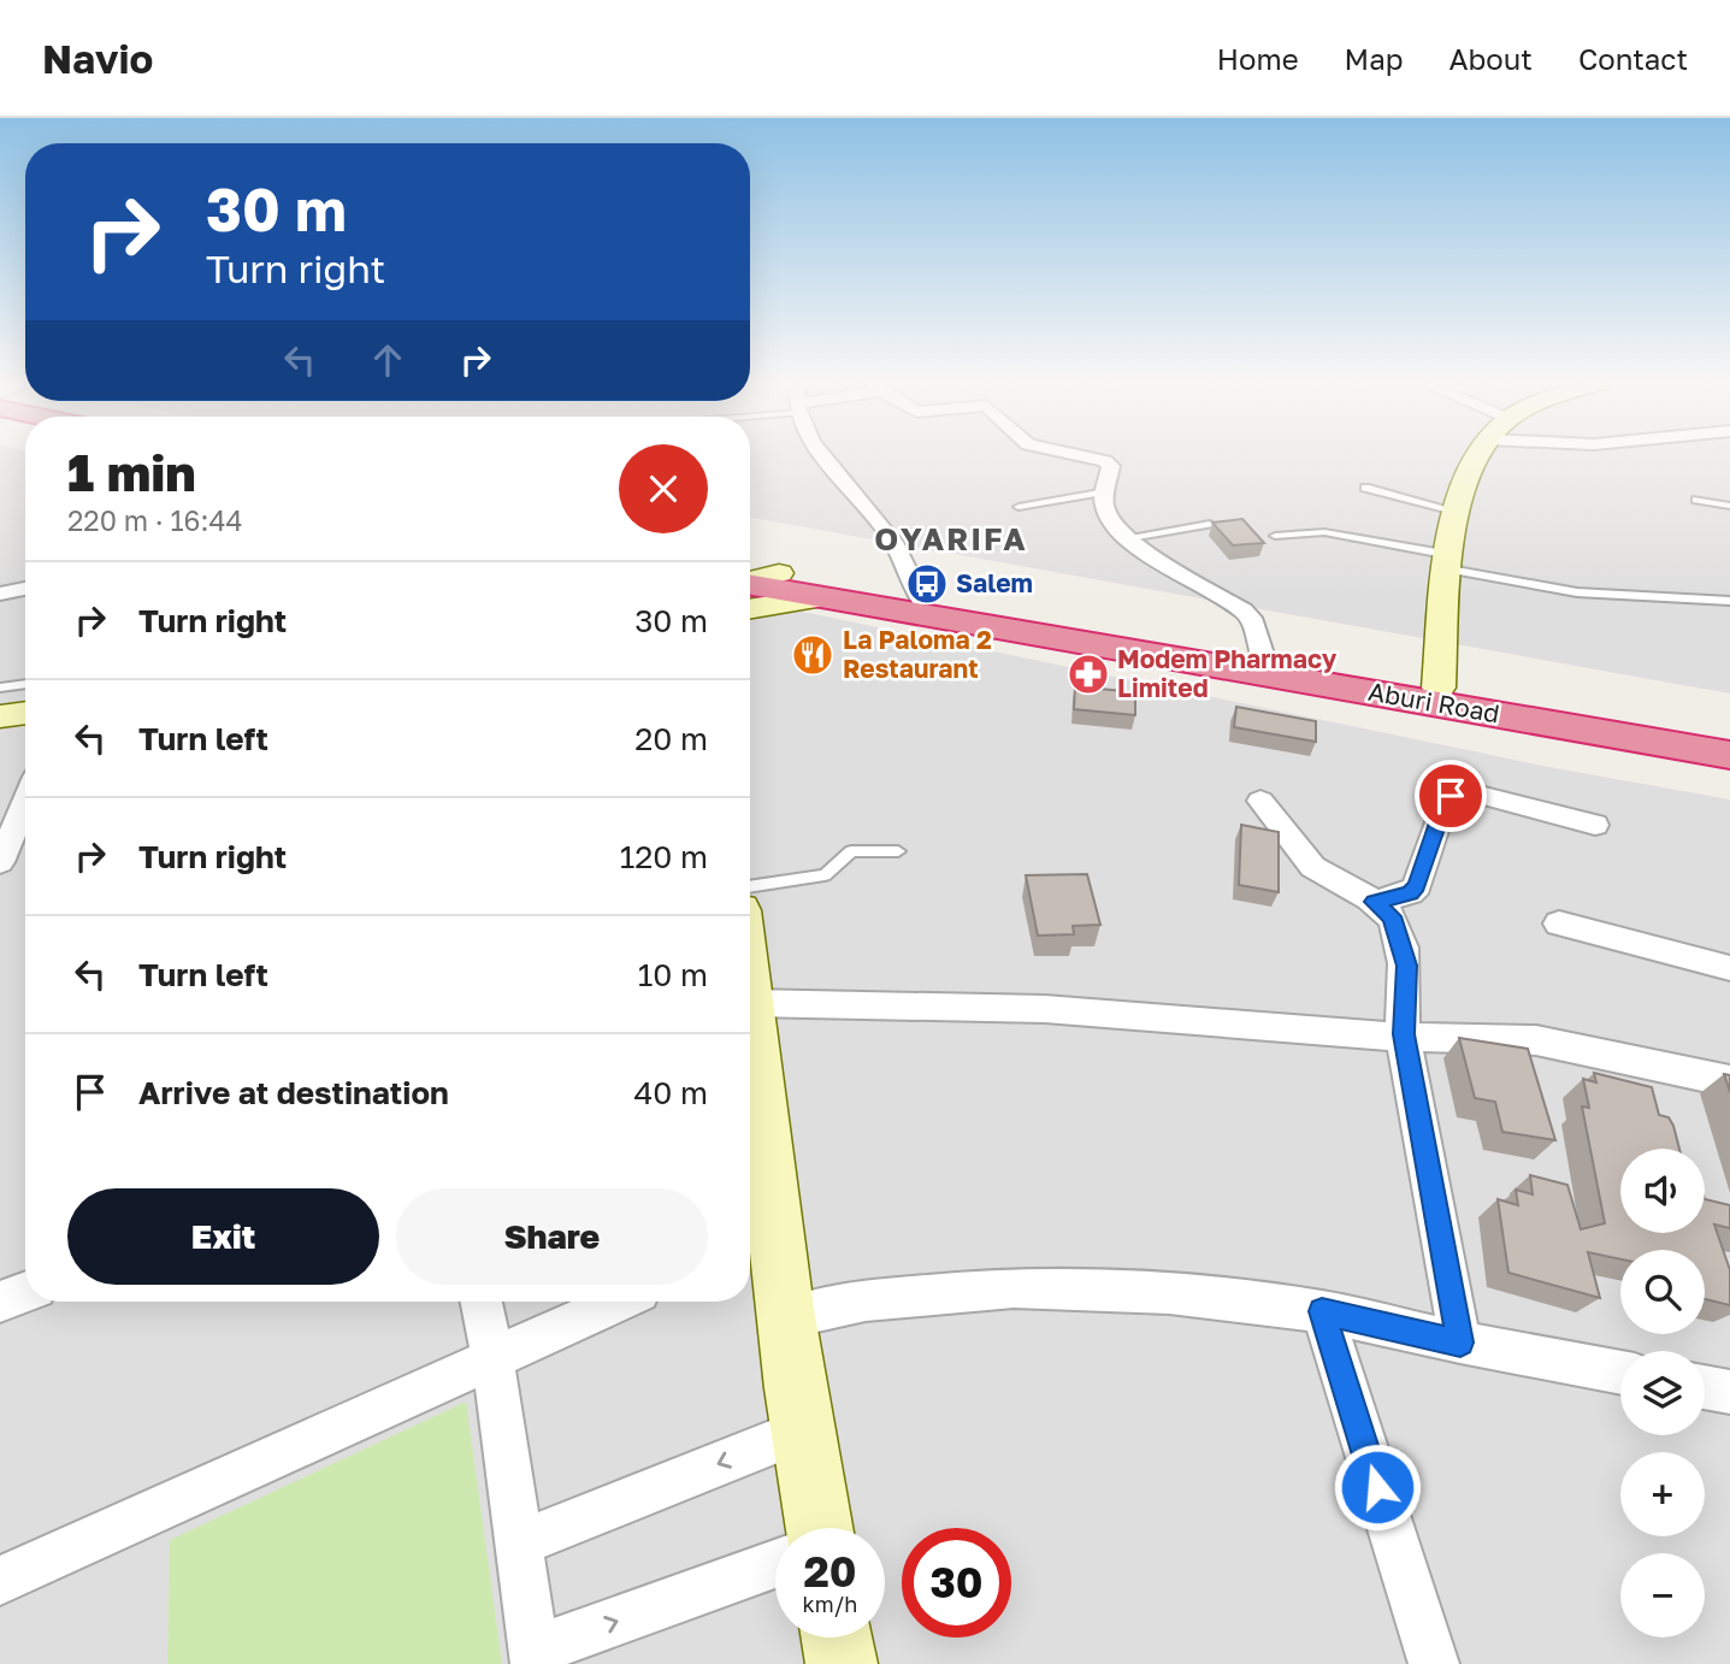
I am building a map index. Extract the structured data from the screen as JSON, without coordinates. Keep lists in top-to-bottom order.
{
  "streets": {
    "highway": ["Aburi Road"]
  },
  "districts": ["OYARIFA"],
  "places": {
    "bus stop": ["Salem"],
    "restaurant": ["La Paloma 2 Restaurant"],
    "pharmacy": ["Modem Pharmacy Limited"]
  },
  "page": {
    "header": "Navio",
    "nav": [
      "Home",
      "Map",
      "About",
      "Contact"
    ],
    "turn": ["30 m", "Turn right"],
    "heading": ["1 min", "220 m · 16:44"],
    "list": [
      {
        "name": "Turn right",
        "value": "30 m"
      },
      {
        "name": "Turn left",
        "value": "20 m"
      },
      {
        "name": "Turn right",
        "value": "120 m"
      },
      {
        "name": "Turn left",
        "value": "10 m"
      },
      {
        "name": "Arrive at destination",
        "value": "40 m"
      }
    ],
    "map_buttons": ["+", "−"],
    "buttons": ["Exit", "Share"],
    "speed": "20 km/h",
    "limit": "30"
  }
}
